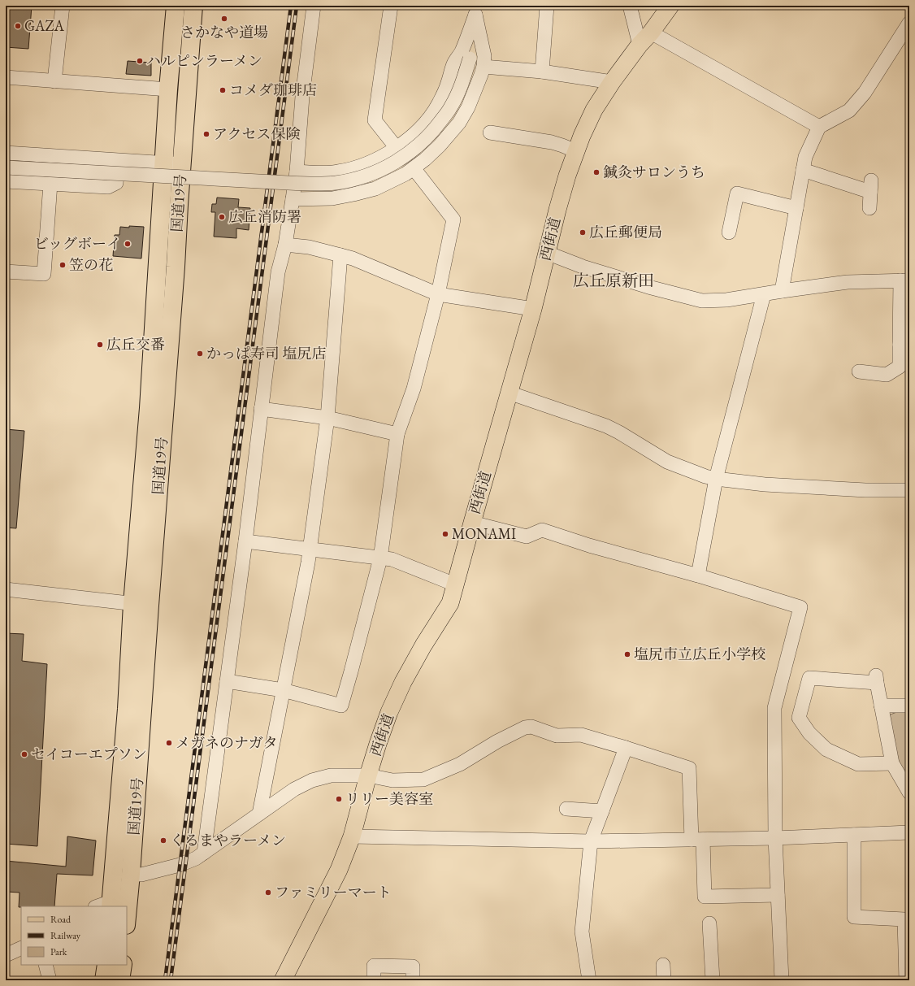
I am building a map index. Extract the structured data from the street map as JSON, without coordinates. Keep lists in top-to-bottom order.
{
  "streets": {
    "highway": ["国道19号"],
    "main road": ["西街道"]
  },
  "districts": ["広丘原新田"],
  "places": [
    "さかなや道場",
    "GAZA",
    "ハルピンラーメン",
    "コメダ珈琲店",
    "アクセス保険",
    "鍼灸サロンうち",
    "広丘消防署",
    "広丘郵便局",
    "ビッグボーイ",
    "笠の花",
    "広丘交番",
    "かっぱ寿司 塩尻店",
    "MONAMI",
    "塩尻市立広丘小学校",
    "メガネのナガタ",
    "セイコーエプソン",
    "リリー美容室",
    "くるまやラーメン",
    "ファミリーマート"
  ],
  "legend": ["Road", "Railway", "Park"]
}
